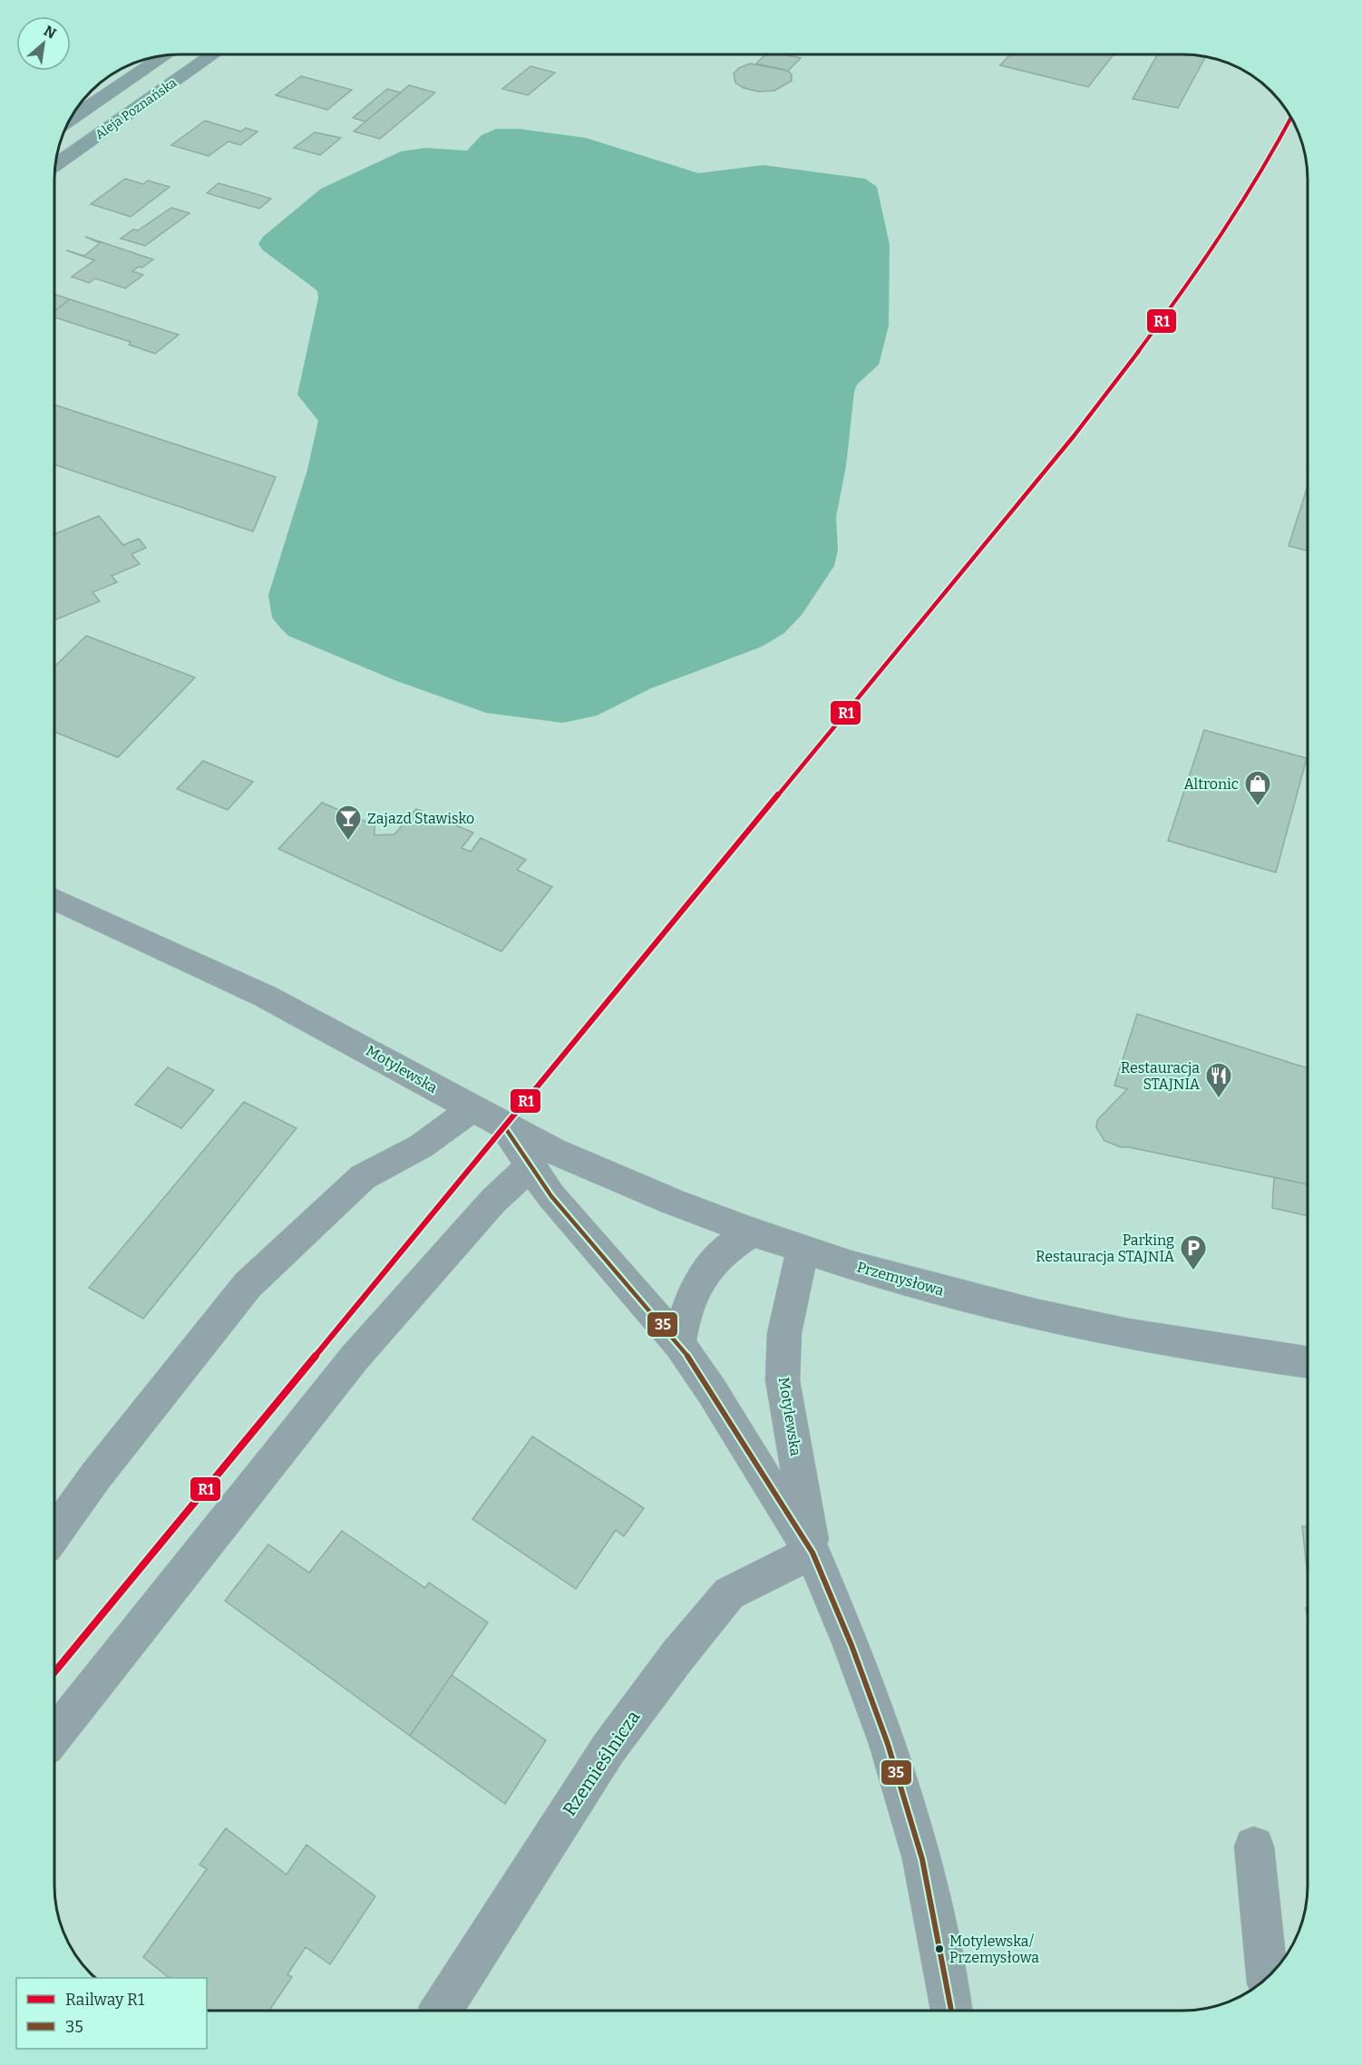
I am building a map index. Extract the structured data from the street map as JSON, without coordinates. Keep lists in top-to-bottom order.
{
  "streets": {
    "main road": ["Aleja Poznańska"],
    "street": ["Motylewska", "Przemysłowa", "Rzemieślnicza"]
  },
  "crossings": [
    ["Motylewska", "Przemysłowa"],
    ["Motylewska", "Rzemieślnicza"]
  ],
  "places": {
    "shop": ["Altronic"],
    "bar": ["Zajazd Stawisko"],
    "restaurant": ["Restauracja STAJNIA"],
    "parking": ["Parking Restauracja STAJNIA"],
    "other": ["Motylewska/ Przemysłowa"]
  },
  "lines": ["rail line R1", "transit line 35"],
  "legend": ["Railway R1", "35"],
  "north": "top right"
}
